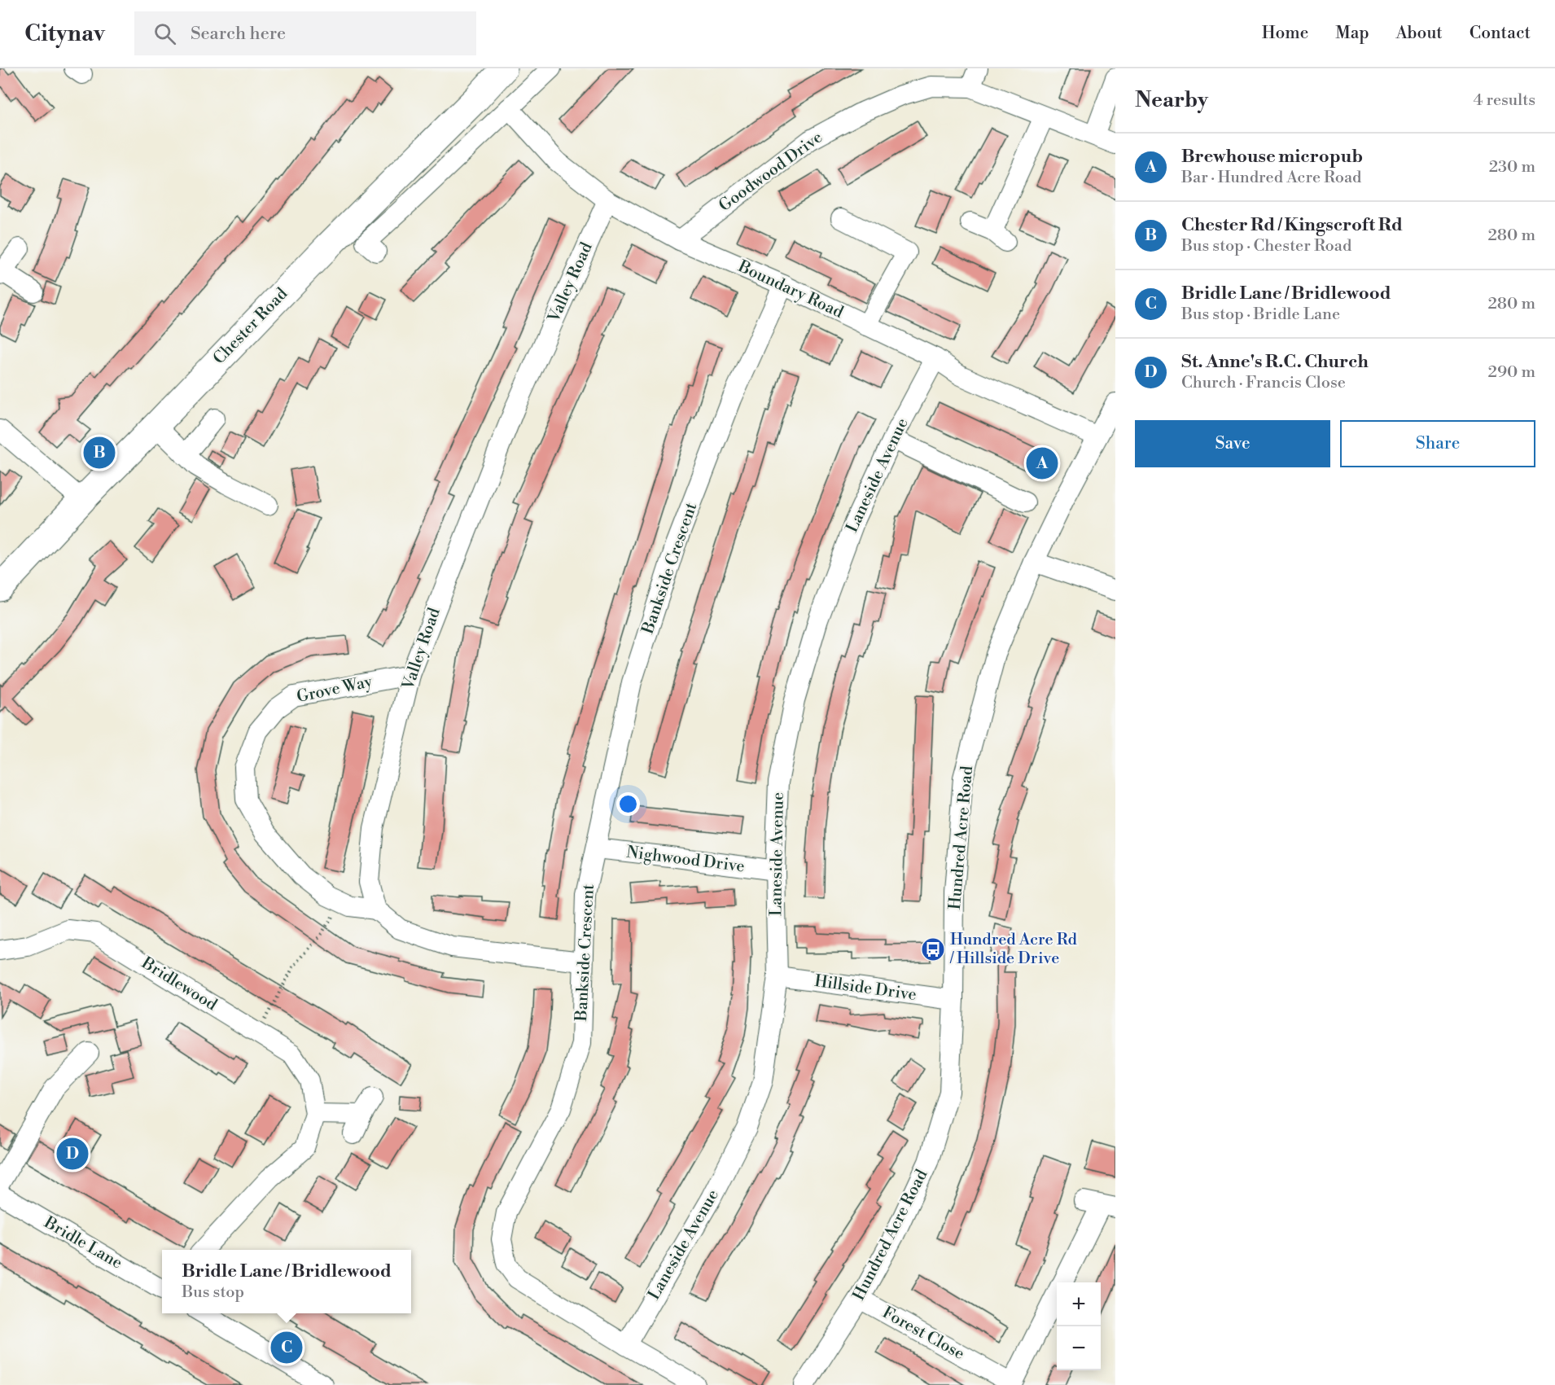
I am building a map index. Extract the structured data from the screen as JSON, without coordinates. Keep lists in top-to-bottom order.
{
  "streets": {
    "highway": ["Chester Road"],
    "street": [
      "Goodwood Drive",
      "Valley Road",
      "Boundary Road",
      "Laneside Avenue",
      "Bankside Crescent",
      "Grove Way",
      "Hundred Acre Road",
      "Nighwood Drive",
      "Bridlewood",
      "Hillside Drive",
      "Bridle Lane",
      "Forest Close"
    ]
  },
  "crossings": [
    ["Goodwood Drive", "Boundary Road"],
    ["Valley Road", "Boundary Road"],
    ["Valley Road", "Grove Way"],
    ["Boundary Road", "Laneside Avenue"],
    ["Boundary Road", "Bankside Crescent"],
    ["Boundary Road", "Hundred Acre Road"],
    ["Laneside Avenue", "Bankside Crescent"],
    ["Laneside Avenue", "Nighwood Drive"],
    ["Laneside Avenue", "Hillside Drive"],
    ["Bankside Crescent", "Nighwood Drive"],
    ["Hundred Acre Road", "Hillside Drive"],
    ["Hundred Acre Road", "Forest Close"]
  ],
  "places": {
    "bus stop": ["Hundred Acre Rd / Hillside Drive"]
  },
  "page": {
    "header": "Citynav",
    "search": "Search here",
    "nav": [
      "Home",
      "Map",
      "About",
      "Contact"
    ],
    "heading": ["Nearby", "4 results"],
    "list": [
      {
        "mark": "A",
        "name": "Brewhouse micropub",
        "note": "Bar · Hundred Acre Road",
        "value": "230 m"
      },
      {
        "mark": "B",
        "name": "Chester Rd / Kingscroft Rd",
        "note": "Bus stop · Chester Road",
        "value": "280 m"
      },
      {
        "mark": "C",
        "name": "Bridle Lane / Bridlewood",
        "note": "Bus stop · Bridle Lane",
        "value": "280 m"
      },
      {
        "mark": "D",
        "name": "St. Anne's R.C. Church",
        "note": "Church · Francis Close",
        "value": "290 m"
      }
    ],
    "buttons": ["Save", "Share"],
    "pins": [
      "B",
      "A",
      "D",
      "C"
    ],
    "popup": ["Bridle Lane / Bridlewood", "Bus stop"],
    "map_buttons": ["+", "−"]
  }
}
